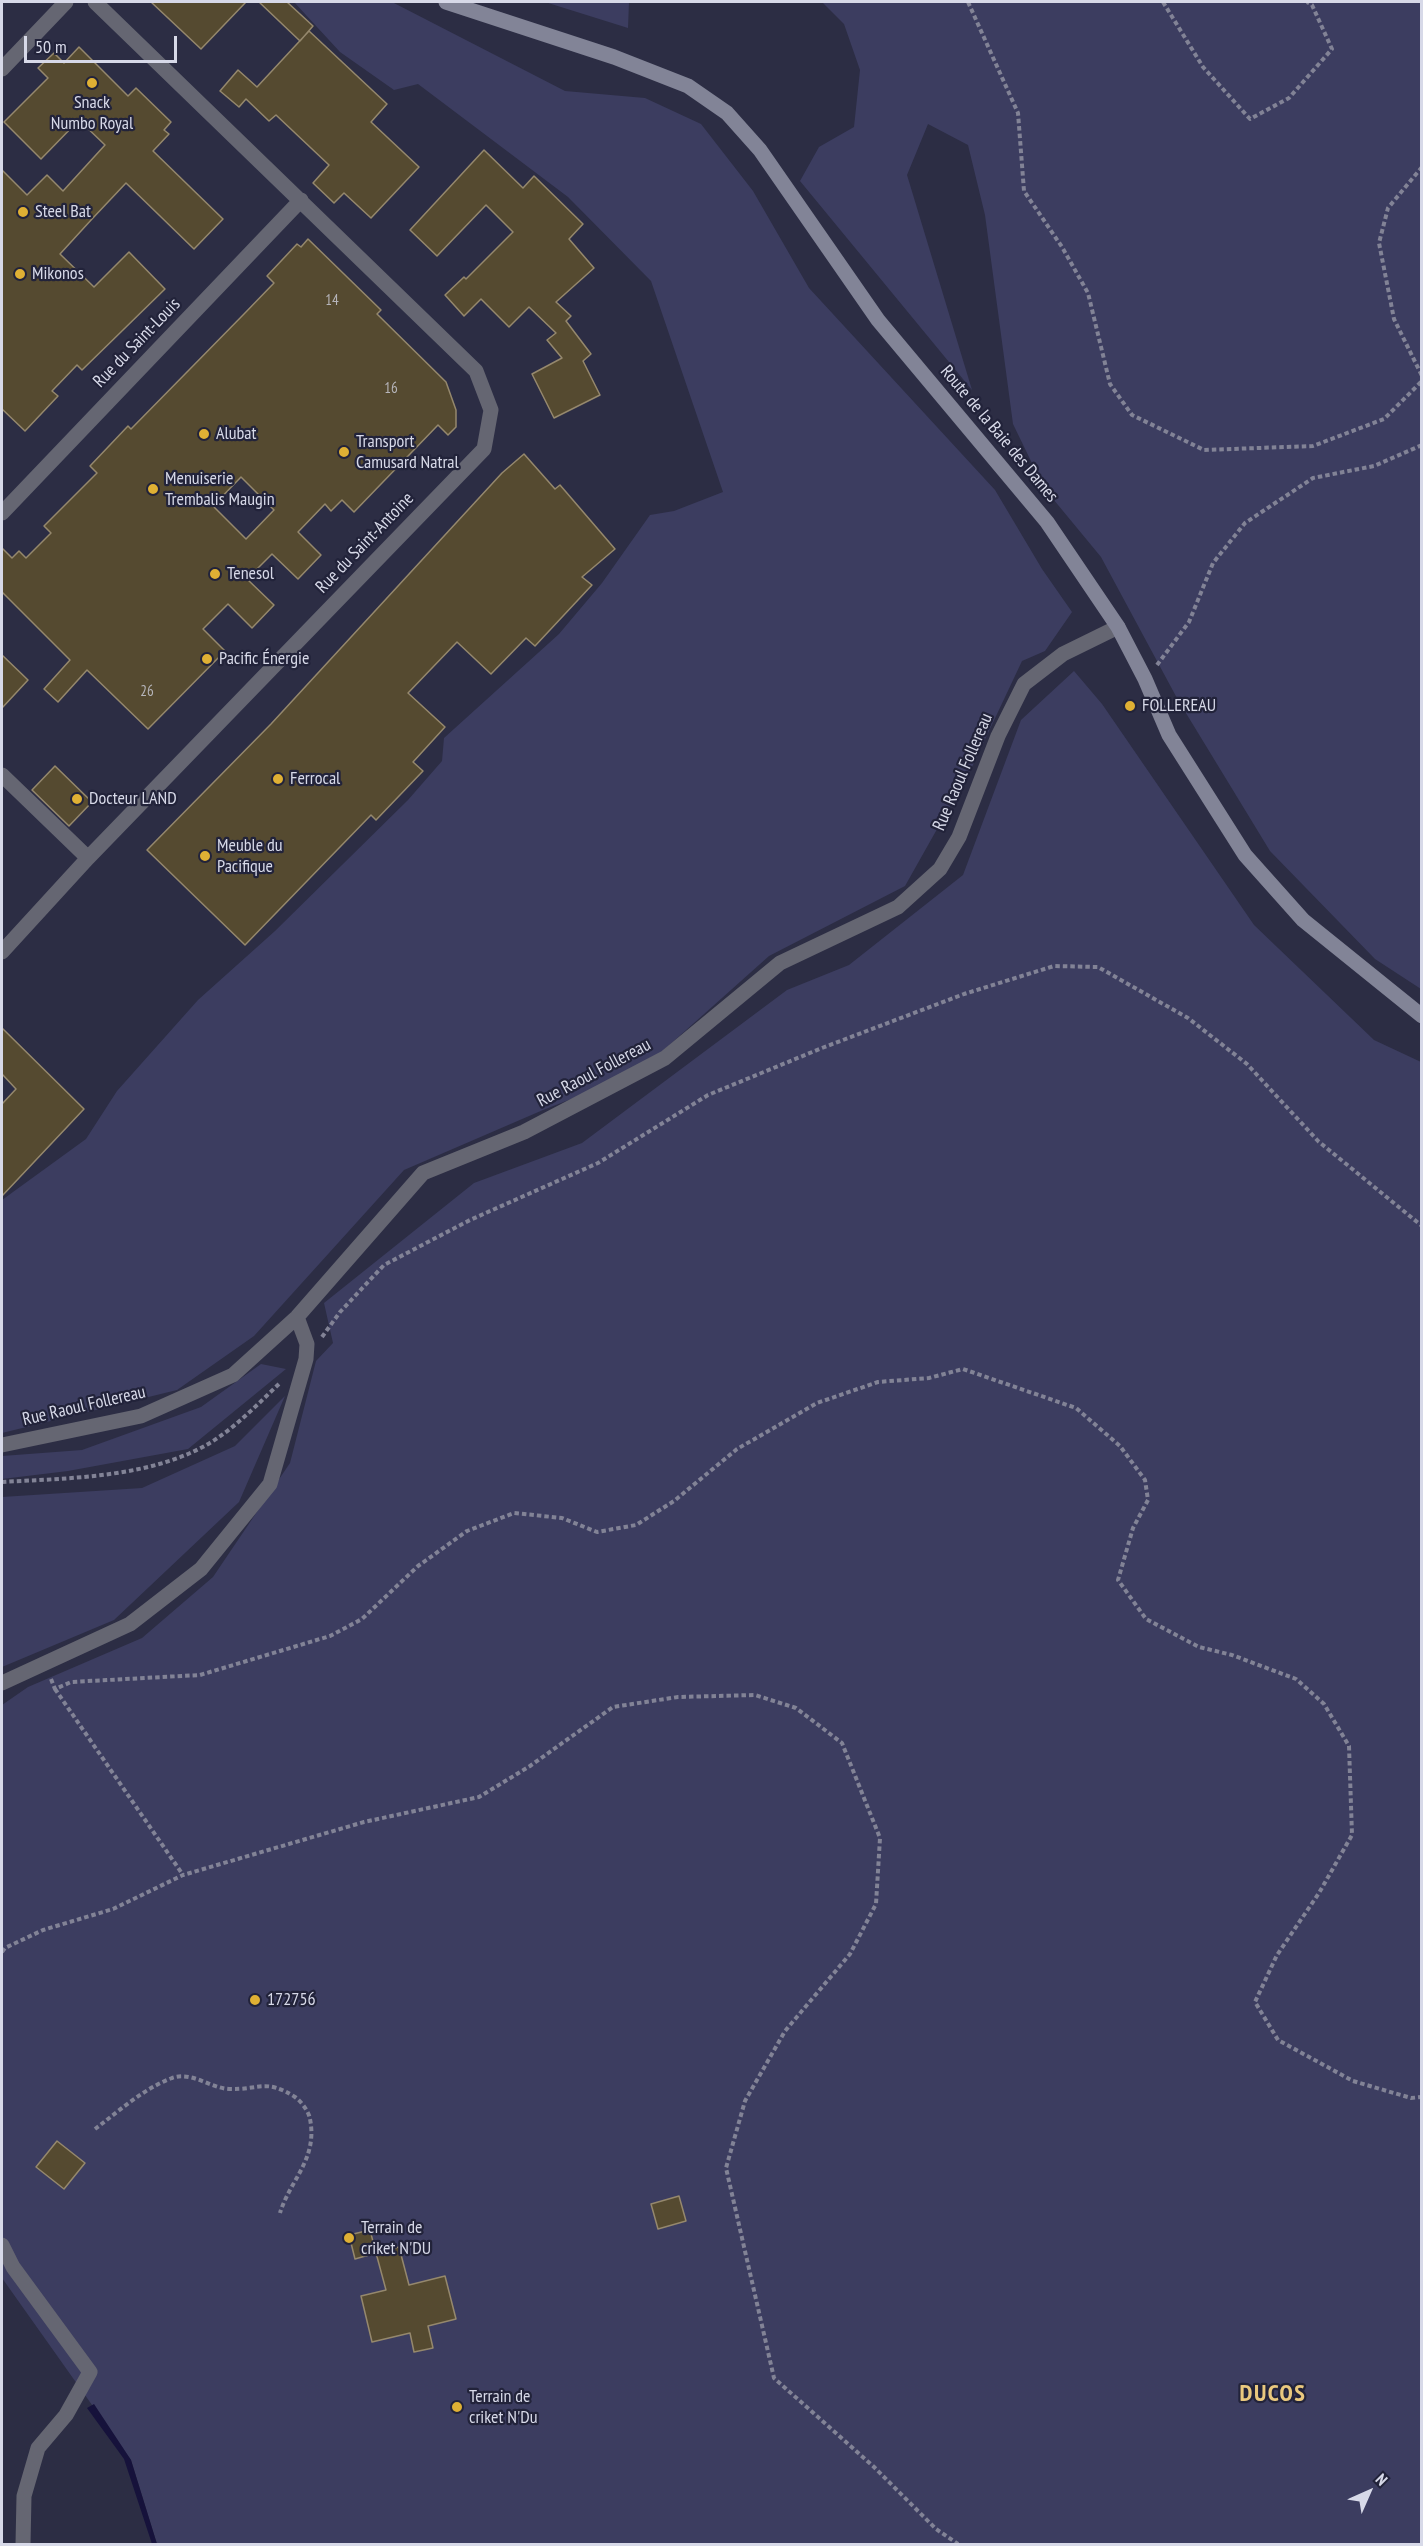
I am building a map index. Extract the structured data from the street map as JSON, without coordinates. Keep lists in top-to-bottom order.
{
  "streets": {
    "main road": ["Route de la Baie des Dames"],
    "street": ["Rue du Saint-Louis", "Rue du Saint-Antoine", "Rue Raoul Follereau"]
  },
  "crossings": [
    ["Rue du Saint-Louis", "Rue du Saint-Antoine"],
    ["Route de la Baie des Dames", "Rue Raoul Follereau"]
  ],
  "districts": ["DUCOS"],
  "places": [
    "Snack Numbo Royal",
    "Steel Bat",
    "Mikonos",
    "Alubat",
    "Transport Camusard Natral",
    "Menuiserie Trembalis Maugin",
    "Tenesol",
    "Pacific Énergie",
    "FOLLEREAU",
    "Ferrocal",
    "Docteur LAND",
    "Meuble du Pacifique",
    "172756",
    "Terrain de criket N'DU",
    "Terrain de criket N'Du"
  ],
  "house_numbers": ["14", "16", "26"],
  "scale_bar": "50 m",
  "north": "top right"
}
